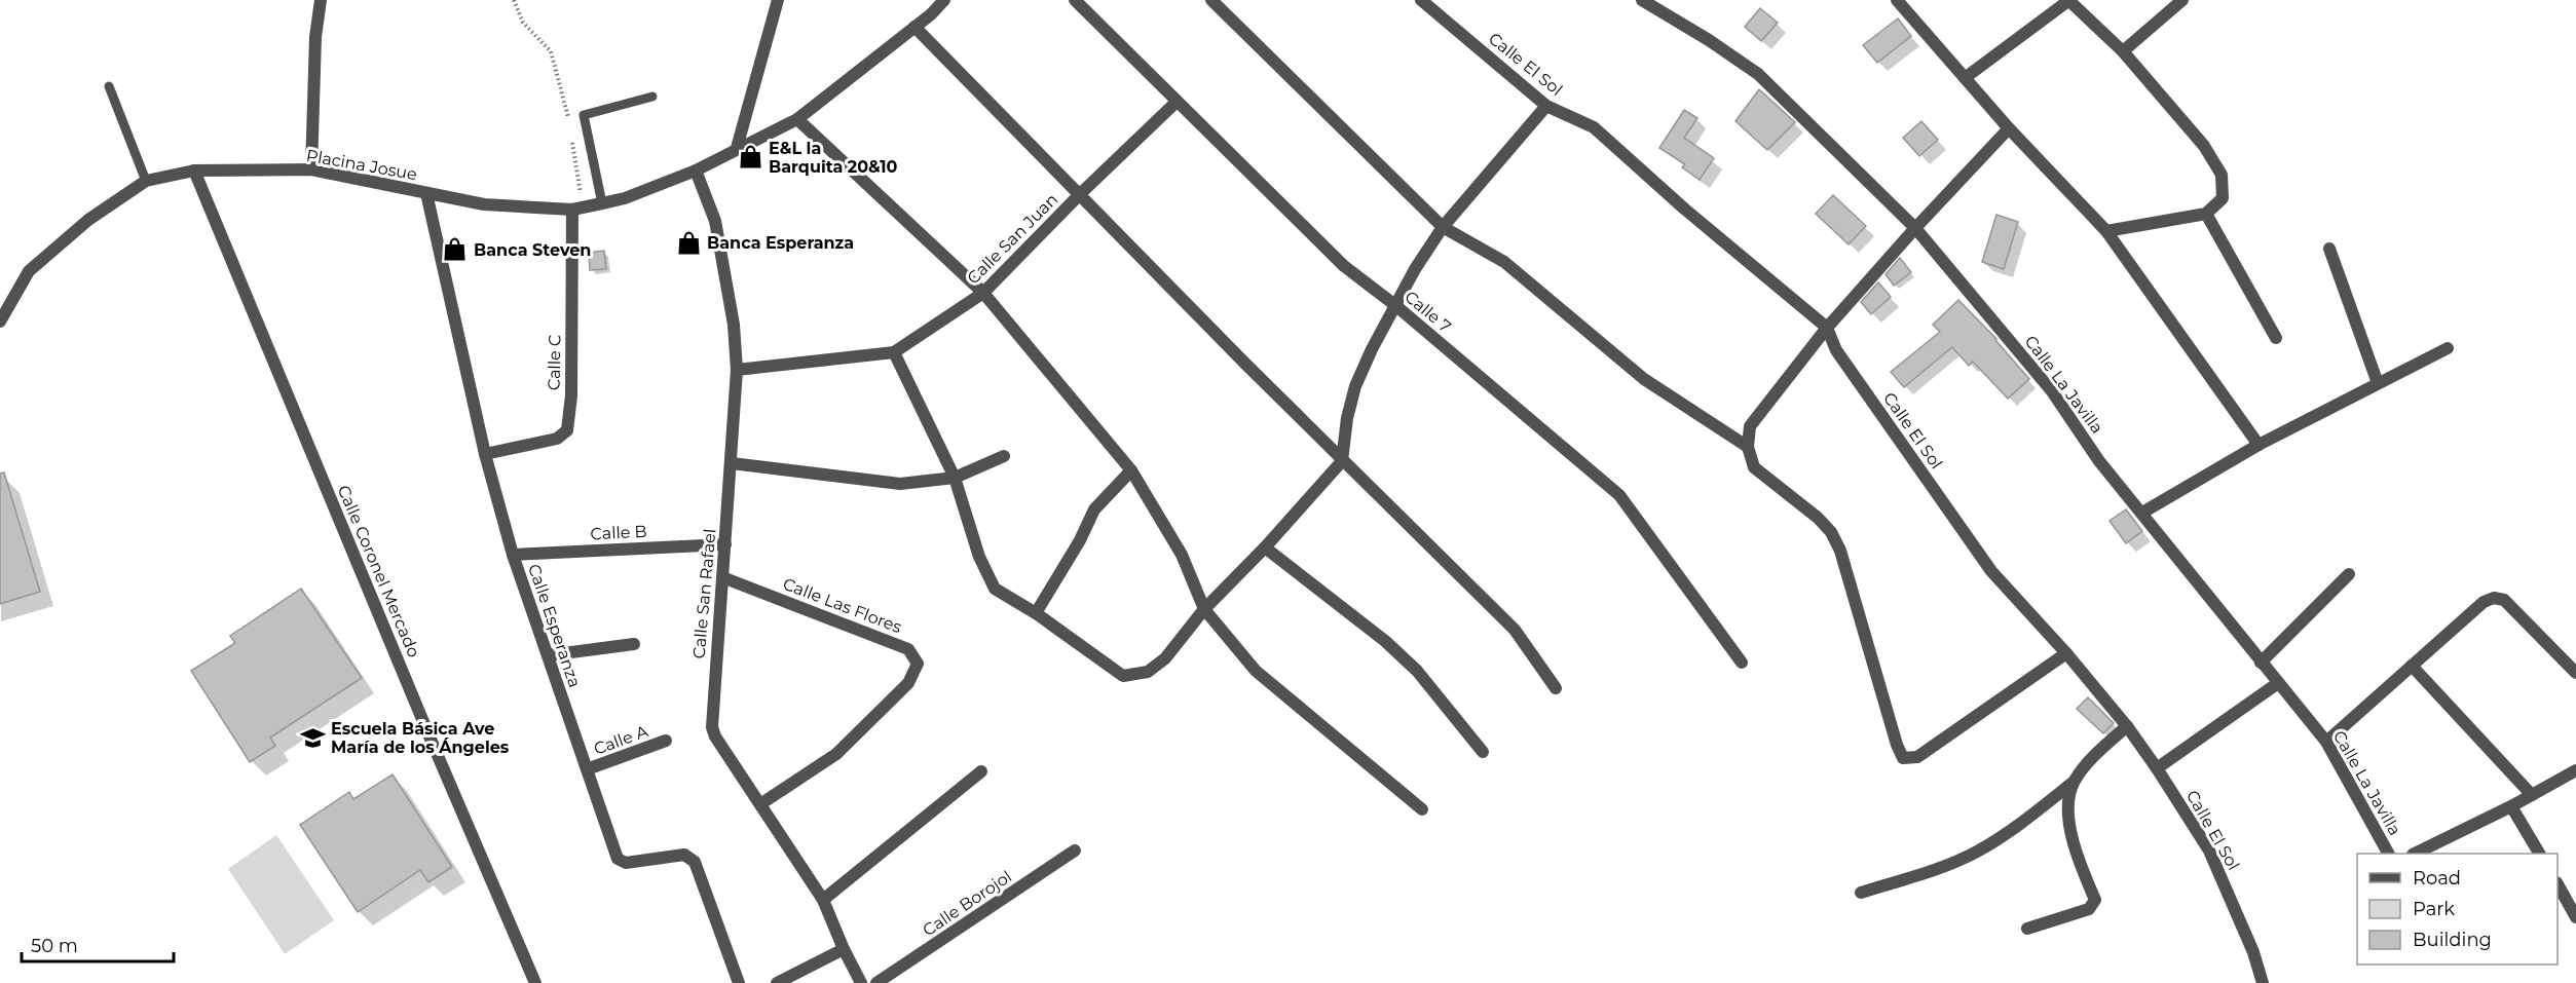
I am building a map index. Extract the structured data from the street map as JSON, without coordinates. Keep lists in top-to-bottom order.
{
  "streets": {
    "street": [
      "Calle El Sol",
      "Placina Josue",
      "Calle San Juan",
      "Calle 7",
      "Calle C",
      "Calle La Javilla",
      "Calle B",
      "Calle Coronel Mercado",
      "Calle San Rafael",
      "Calle Las Flores",
      "Calle Esperanza",
      "Calle A",
      "Calle Borojol"
    ]
  },
  "crossings": [
    ["Placina Josue", "Calle C"],
    ["Placina Josue", "Calle Coronel Mercado"],
    ["Placina Josue", "Calle San Rafael"],
    ["Placina Josue", "Calle Esperanza"],
    ["Calle San Juan", "Calle 7"],
    ["Calle San Juan", "Calle San Rafael"],
    ["Calle C", "Calle Esperanza"],
    ["Calle B", "Calle San Rafael"],
    ["Calle B", "Calle Esperanza"],
    ["Calle San Rafael", "Calle Las Flores"],
    ["Calle Esperanza", "Calle A"]
  ],
  "places": {
    "shop": ["E&L la Barquita 20&10", "Banca Esperanza", "Banca Steven"],
    "school or university": ["Escuela Básica Ave María de los Ángeles"]
  },
  "legend": ["Road", "Park", "Building"],
  "scale_bar": "50 m"
}
